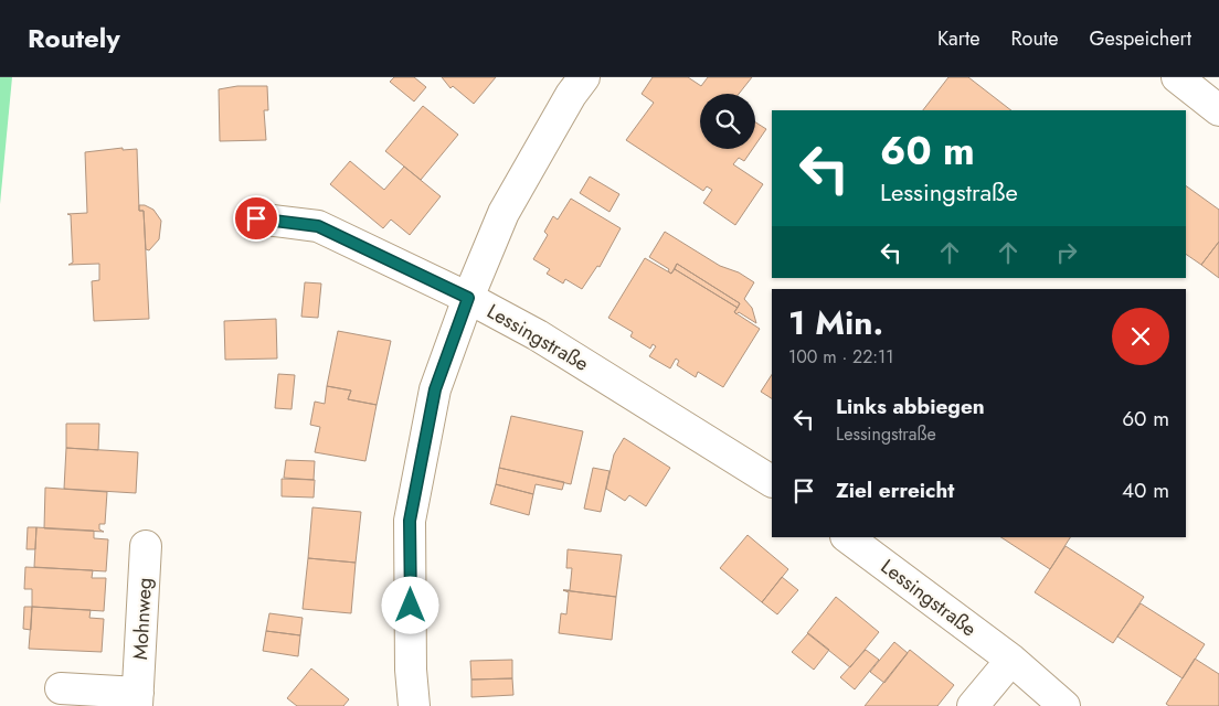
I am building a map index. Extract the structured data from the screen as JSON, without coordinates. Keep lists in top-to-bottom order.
{
  "streets": {
    "street": ["Lessingstraße", "Mohnweg"]
  },
  "page": {
    "header": "Routely",
    "nav": ["Karte", "Route", "Gespeichert"],
    "turn": ["60 m", "Lessingstraße"],
    "heading": ["1 Min.", "100 m · 22:11"],
    "list": [
      {
        "name": "Links abbiegen",
        "note": "Lessingstraße",
        "value": "60 m"
      },
      {
        "name": "Ziel erreicht",
        "value": "40 m"
      }
    ]
  }
}
